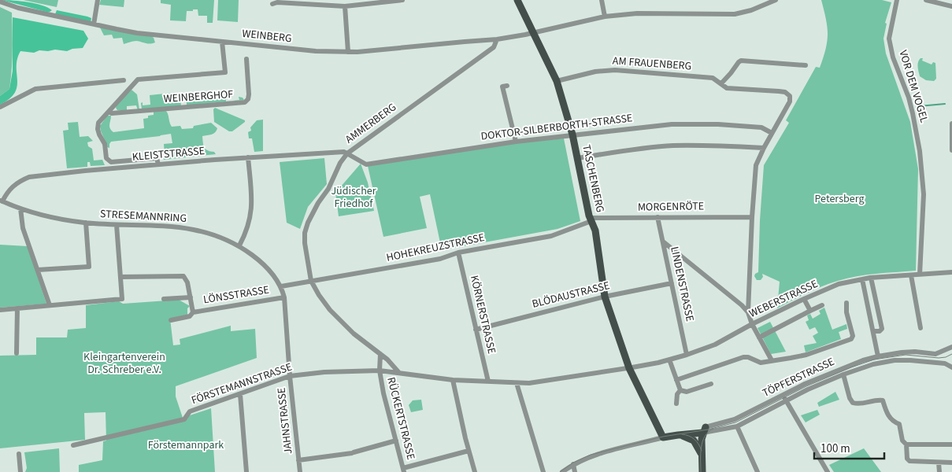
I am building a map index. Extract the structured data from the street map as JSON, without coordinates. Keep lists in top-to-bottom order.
{
  "streets": {
    "main road": ["TASCHENBERG"],
    "street": [
      "WEINBERG",
      "AM FRAUENBERG",
      "VOR DEM VOGEL",
      "WEINBERGHOF",
      "AMMERBERG",
      "DOKTOR-SILBERBORTH-STRASSE",
      "KLEISTSTRASSE",
      "MORGENRÖTE",
      "STRESEMANNRING",
      "HOHEKREUZSTRASSE",
      "LINDENSTRASSE",
      "LÖNSSTRASSE",
      "BLÖDAUSTRASSE",
      "WEBERSTRASSE",
      "KÖRNERSTRASSE",
      "TÖPFERSTRASSE",
      "FÖRSTEMANNSTRASSE",
      "RÜCKERTSTRASSE",
      "JAHNSTRASSE"
    ]
  },
  "crossings": [
    ["WEINBERG", "WEINBERGHOF"],
    ["WEINBERG", "AMMERBERG"],
    ["WEINBERG", "TASCHENBERG"],
    ["AM FRAUENBERG", "DOKTOR-SILBERBORTH-STRASSE"],
    ["AM FRAUENBERG", "TASCHENBERG"],
    ["AM FRAUENBERG", "MORGENRÖTE"],
    ["VOR DEM VOGEL", "WEBERSTRASSE"],
    ["WEINBERGHOF", "KLEISTSTRASSE"],
    ["AMMERBERG", "DOKTOR-SILBERBORTH-STRASSE"],
    ["AMMERBERG", "KLEISTSTRASSE"],
    ["AMMERBERG", "HOHEKREUZSTRASSE"],
    ["DOKTOR-SILBERBORTH-STRASSE", "KLEISTSTRASSE"],
    ["DOKTOR-SILBERBORTH-STRASSE", "TASCHENBERG"],
    ["KLEISTSTRASSE", "STRESEMANNRING"],
    ["TASCHENBERG", "MORGENRÖTE"],
    ["TASCHENBERG", "HOHEKREUZSTRASSE"],
    ["TASCHENBERG", "BLÖDAUSTRASSE"],
    ["TASCHENBERG", "WEBERSTRASSE"],
    ["MORGENRÖTE", "HOHEKREUZSTRASSE"],
    ["MORGENRÖTE", "LINDENSTRASSE"],
    ["STRESEMANNRING", "HOHEKREUZSTRASSE"],
    ["STRESEMANNRING", "LÖNSSTRASSE"],
    ["STRESEMANNRING", "JAHNSTRASSE"],
    ["HOHEKREUZSTRASSE", "KÖRNERSTRASSE"],
    ["LINDENSTRASSE", "BLÖDAUSTRASSE"],
    ["LINDENSTRASSE", "WEBERSTRASSE"],
    ["LÖNSSTRASSE", "JAHNSTRASSE"],
    ["BLÖDAUSTRASSE", "KÖRNERSTRASSE"],
    ["WEBERSTRASSE", "FÖRSTEMANNSTRASSE"],
    ["KÖRNERSTRASSE", "FÖRSTEMANNSTRASSE"],
    ["FÖRSTEMANNSTRASSE", "RÜCKERTSTRASSE"],
    ["FÖRSTEMANNSTRASSE", "JAHNSTRASSE"]
  ],
  "parks": [
    "Jüdischer Friedhof",
    "Petersberg",
    "Kleingartenverein Dr. Schreber e.V.",
    "Förstemannpark"
  ],
  "scale_bar": "100 m"
}
